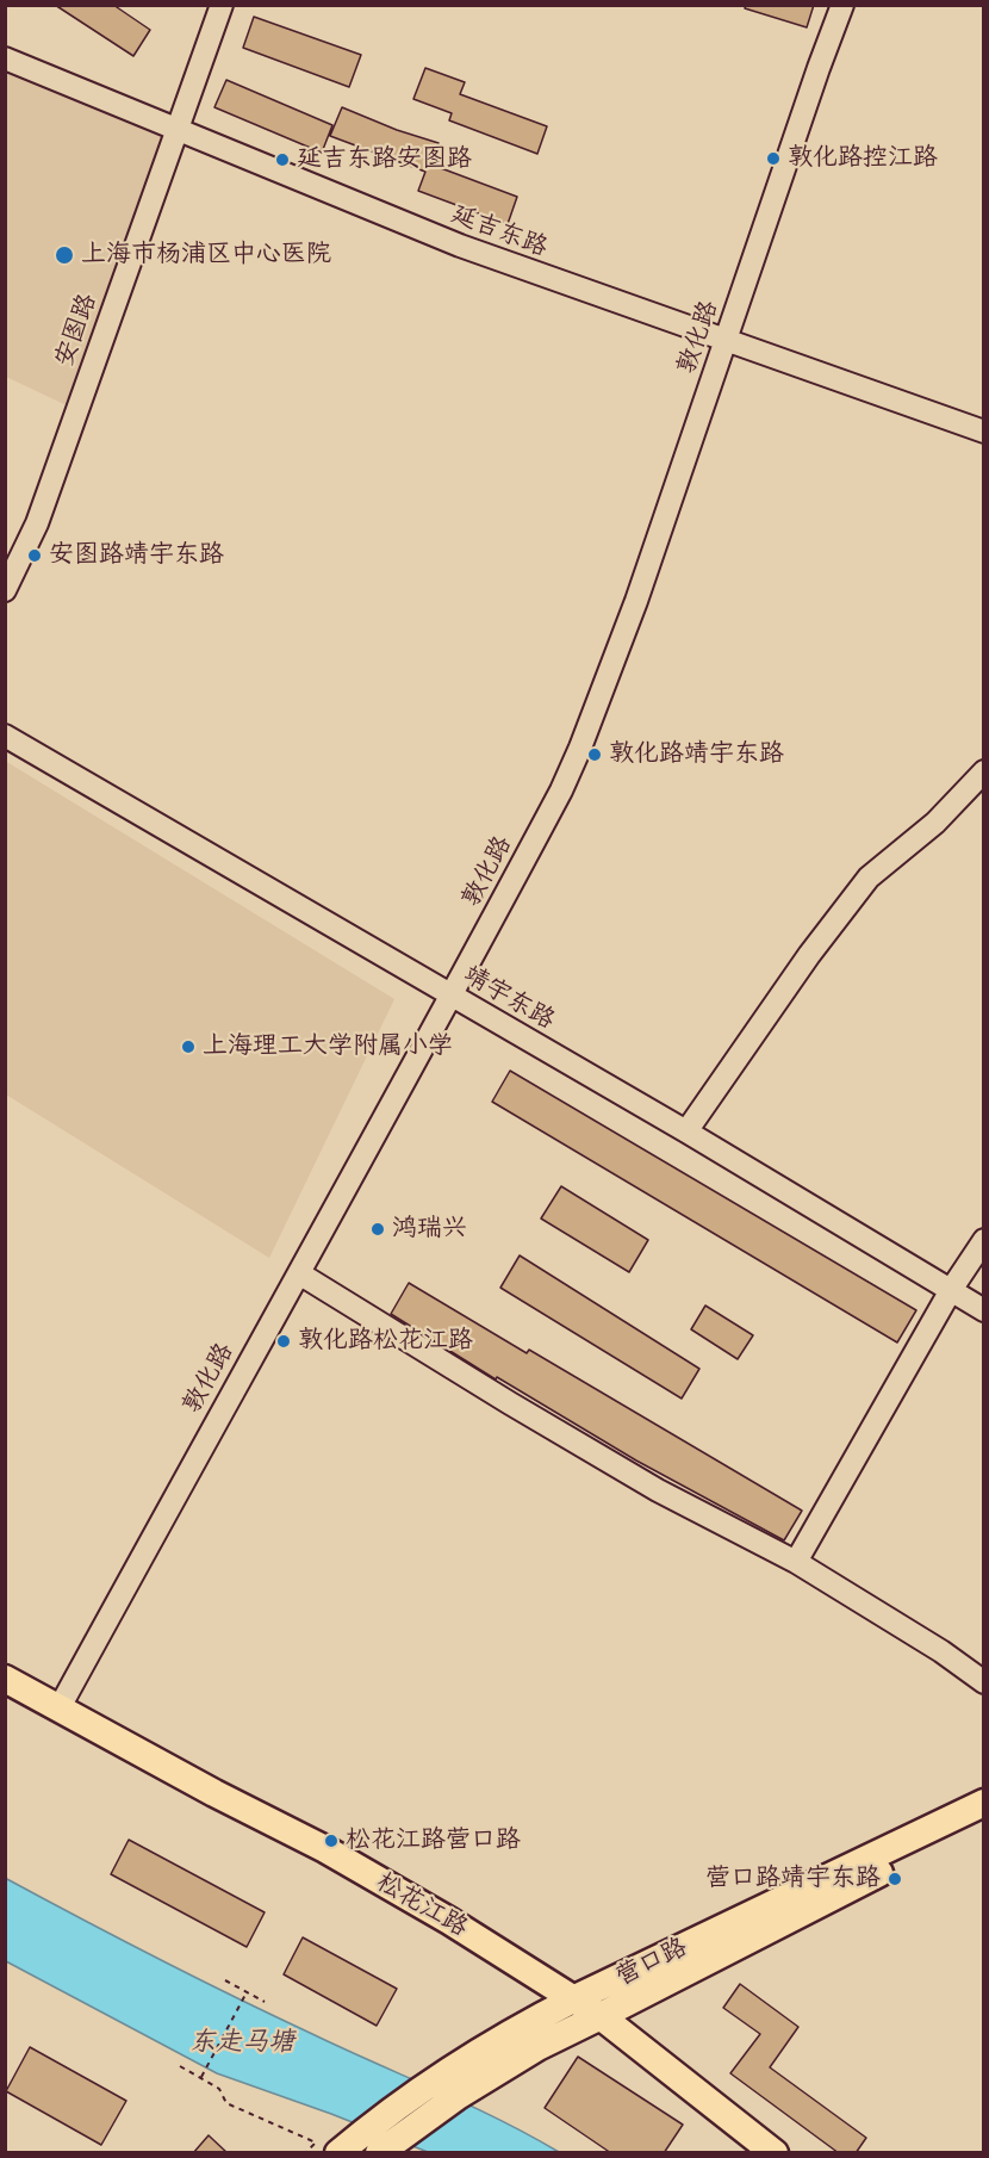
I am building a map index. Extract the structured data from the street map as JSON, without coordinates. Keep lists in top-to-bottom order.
{
  "streets": {
    "main road": ["松花江路", "营口路"],
    "street": [
      "延吉东路",
      "安图路",
      "敦化路",
      "靖宇东路"
    ]
  },
  "crossings": [
    ["延吉东路", "安图路"],
    ["延吉东路", "敦化路"],
    ["敦化路", "靖宇东路"],
    ["敦化路", "松花江路"],
    ["松花江路", "营口路"]
  ],
  "water": ["东走马塘"],
  "places": [
    "敦化路控江路",
    "延吉东路安图路",
    "上海市杨浦区中心医院",
    "安图路靖宇东路",
    "敦化路靖宇东路",
    "上海理工大学附属小学",
    "鸿瑞兴",
    "敦化路松花江路",
    "松花江路营口路",
    "营口路靖宇东路"
  ]
}
